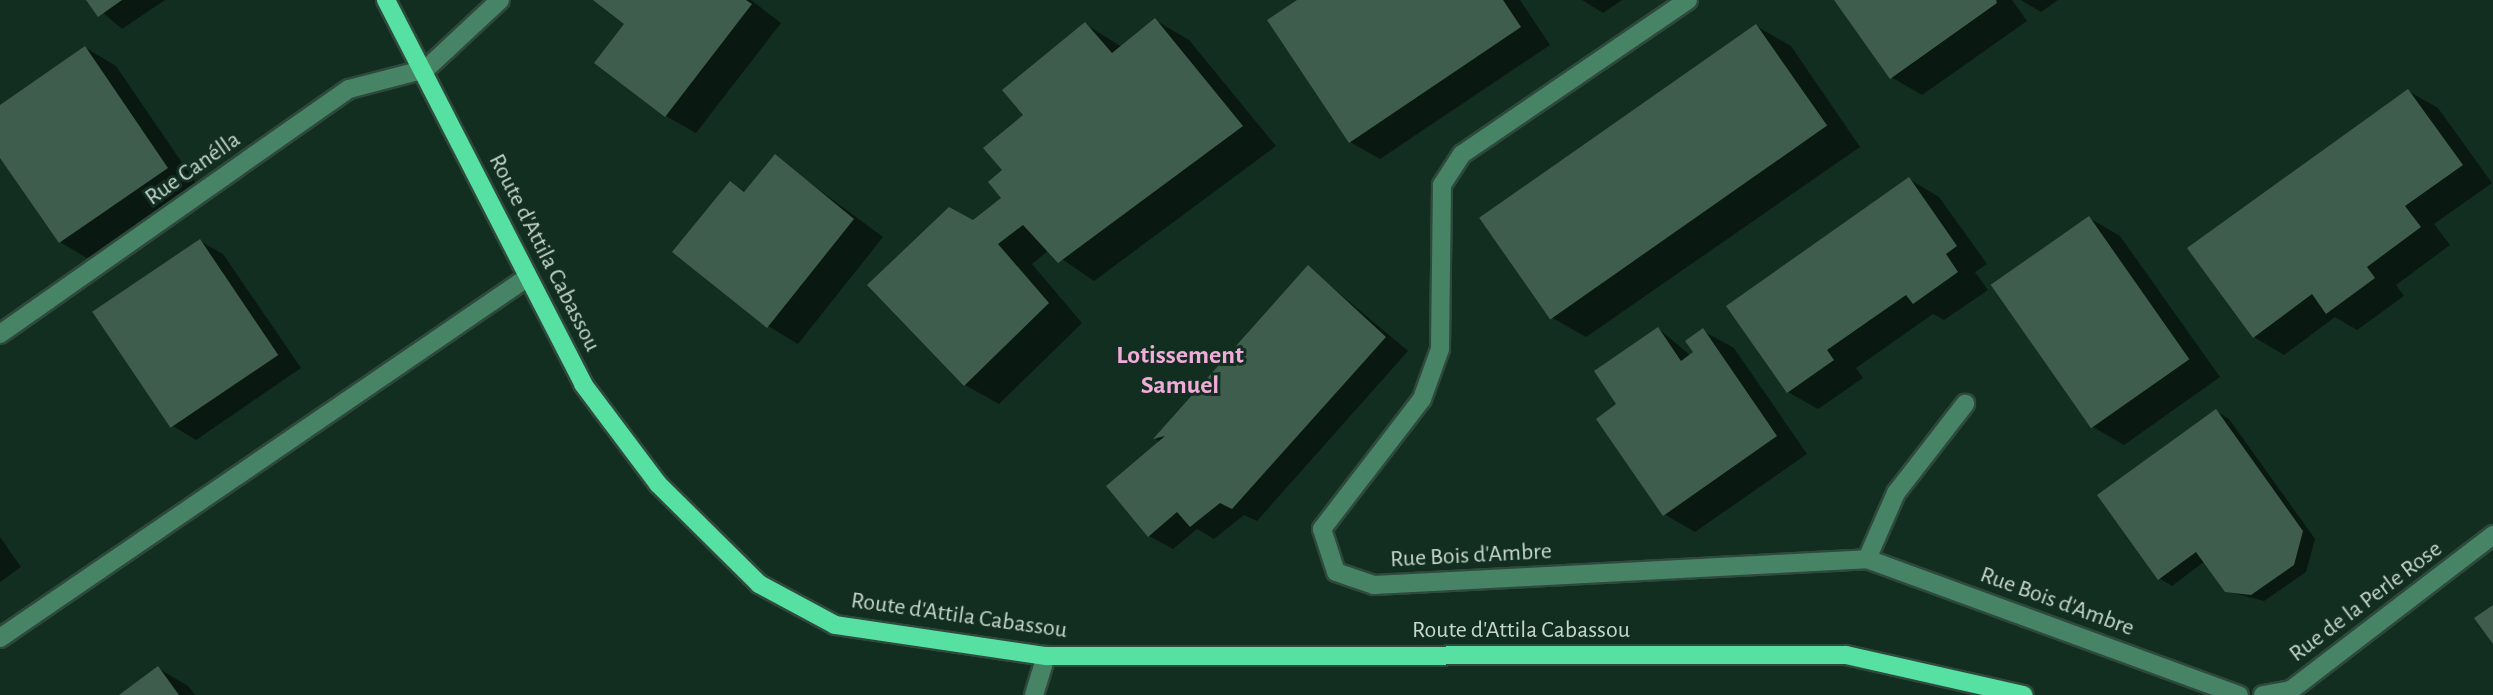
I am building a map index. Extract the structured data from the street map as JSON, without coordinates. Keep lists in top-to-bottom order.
{
  "streets": {
    "main road": ["Route d'Attila Cabassou"],
    "street": ["Rue Canélla", "Rue Bois d'Ambre", "Rue de la Perle Rose"]
  },
  "crossings": [
    ["Rue Canélla", "Route d'Attila Cabassou"]
  ],
  "districts": ["Lotissement Samuel"]
}
